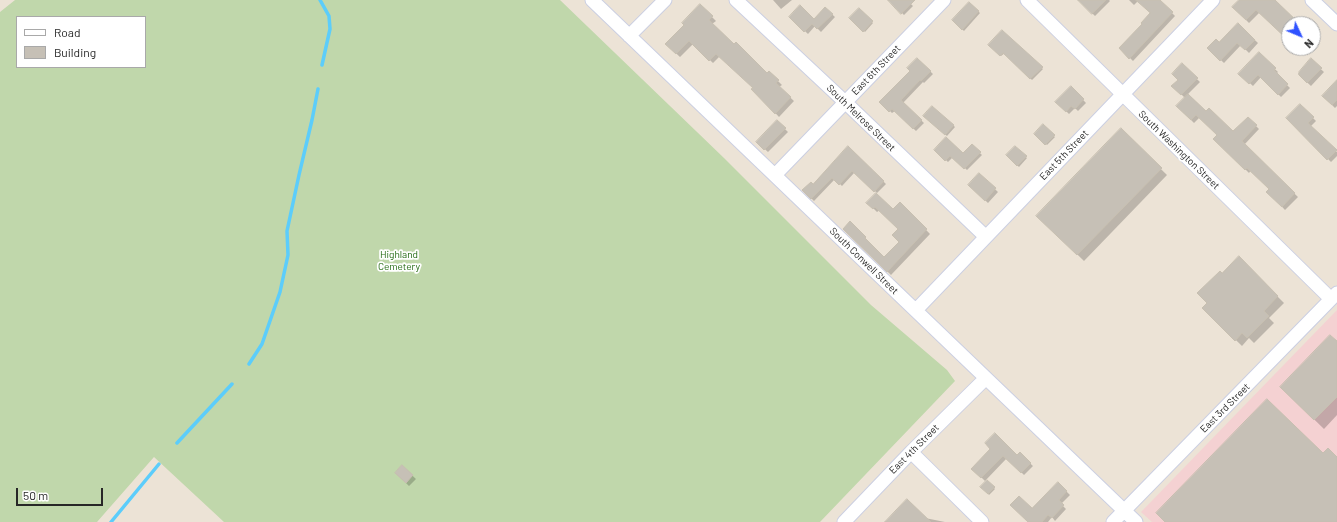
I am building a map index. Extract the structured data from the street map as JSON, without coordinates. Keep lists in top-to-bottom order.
{
  "streets": {
    "street": [
      "East 6th Street",
      "South Melrose Street",
      "South Washington Street",
      "East 5th Street",
      "South Conwell Street",
      "East 3rd Street",
      "East 4th Street"
    ]
  },
  "crossings": [
    ["East 6th Street", "South Melrose Street"],
    ["East 6th Street", "South Conwell Street"],
    ["South Melrose Street", "East 5th Street"],
    ["South Washington Street", "East 5th Street"],
    ["South Washington Street", "East 3rd Street"],
    ["East 5th Street", "South Conwell Street"],
    ["South Conwell Street", "East 3rd Street"],
    ["South Conwell Street", "East 4th Street"]
  ],
  "parks": ["Highland Cemetery"],
  "legend": ["Road", "Building"],
  "scale_bar": "50 m",
  "north": "bottom right"
}
